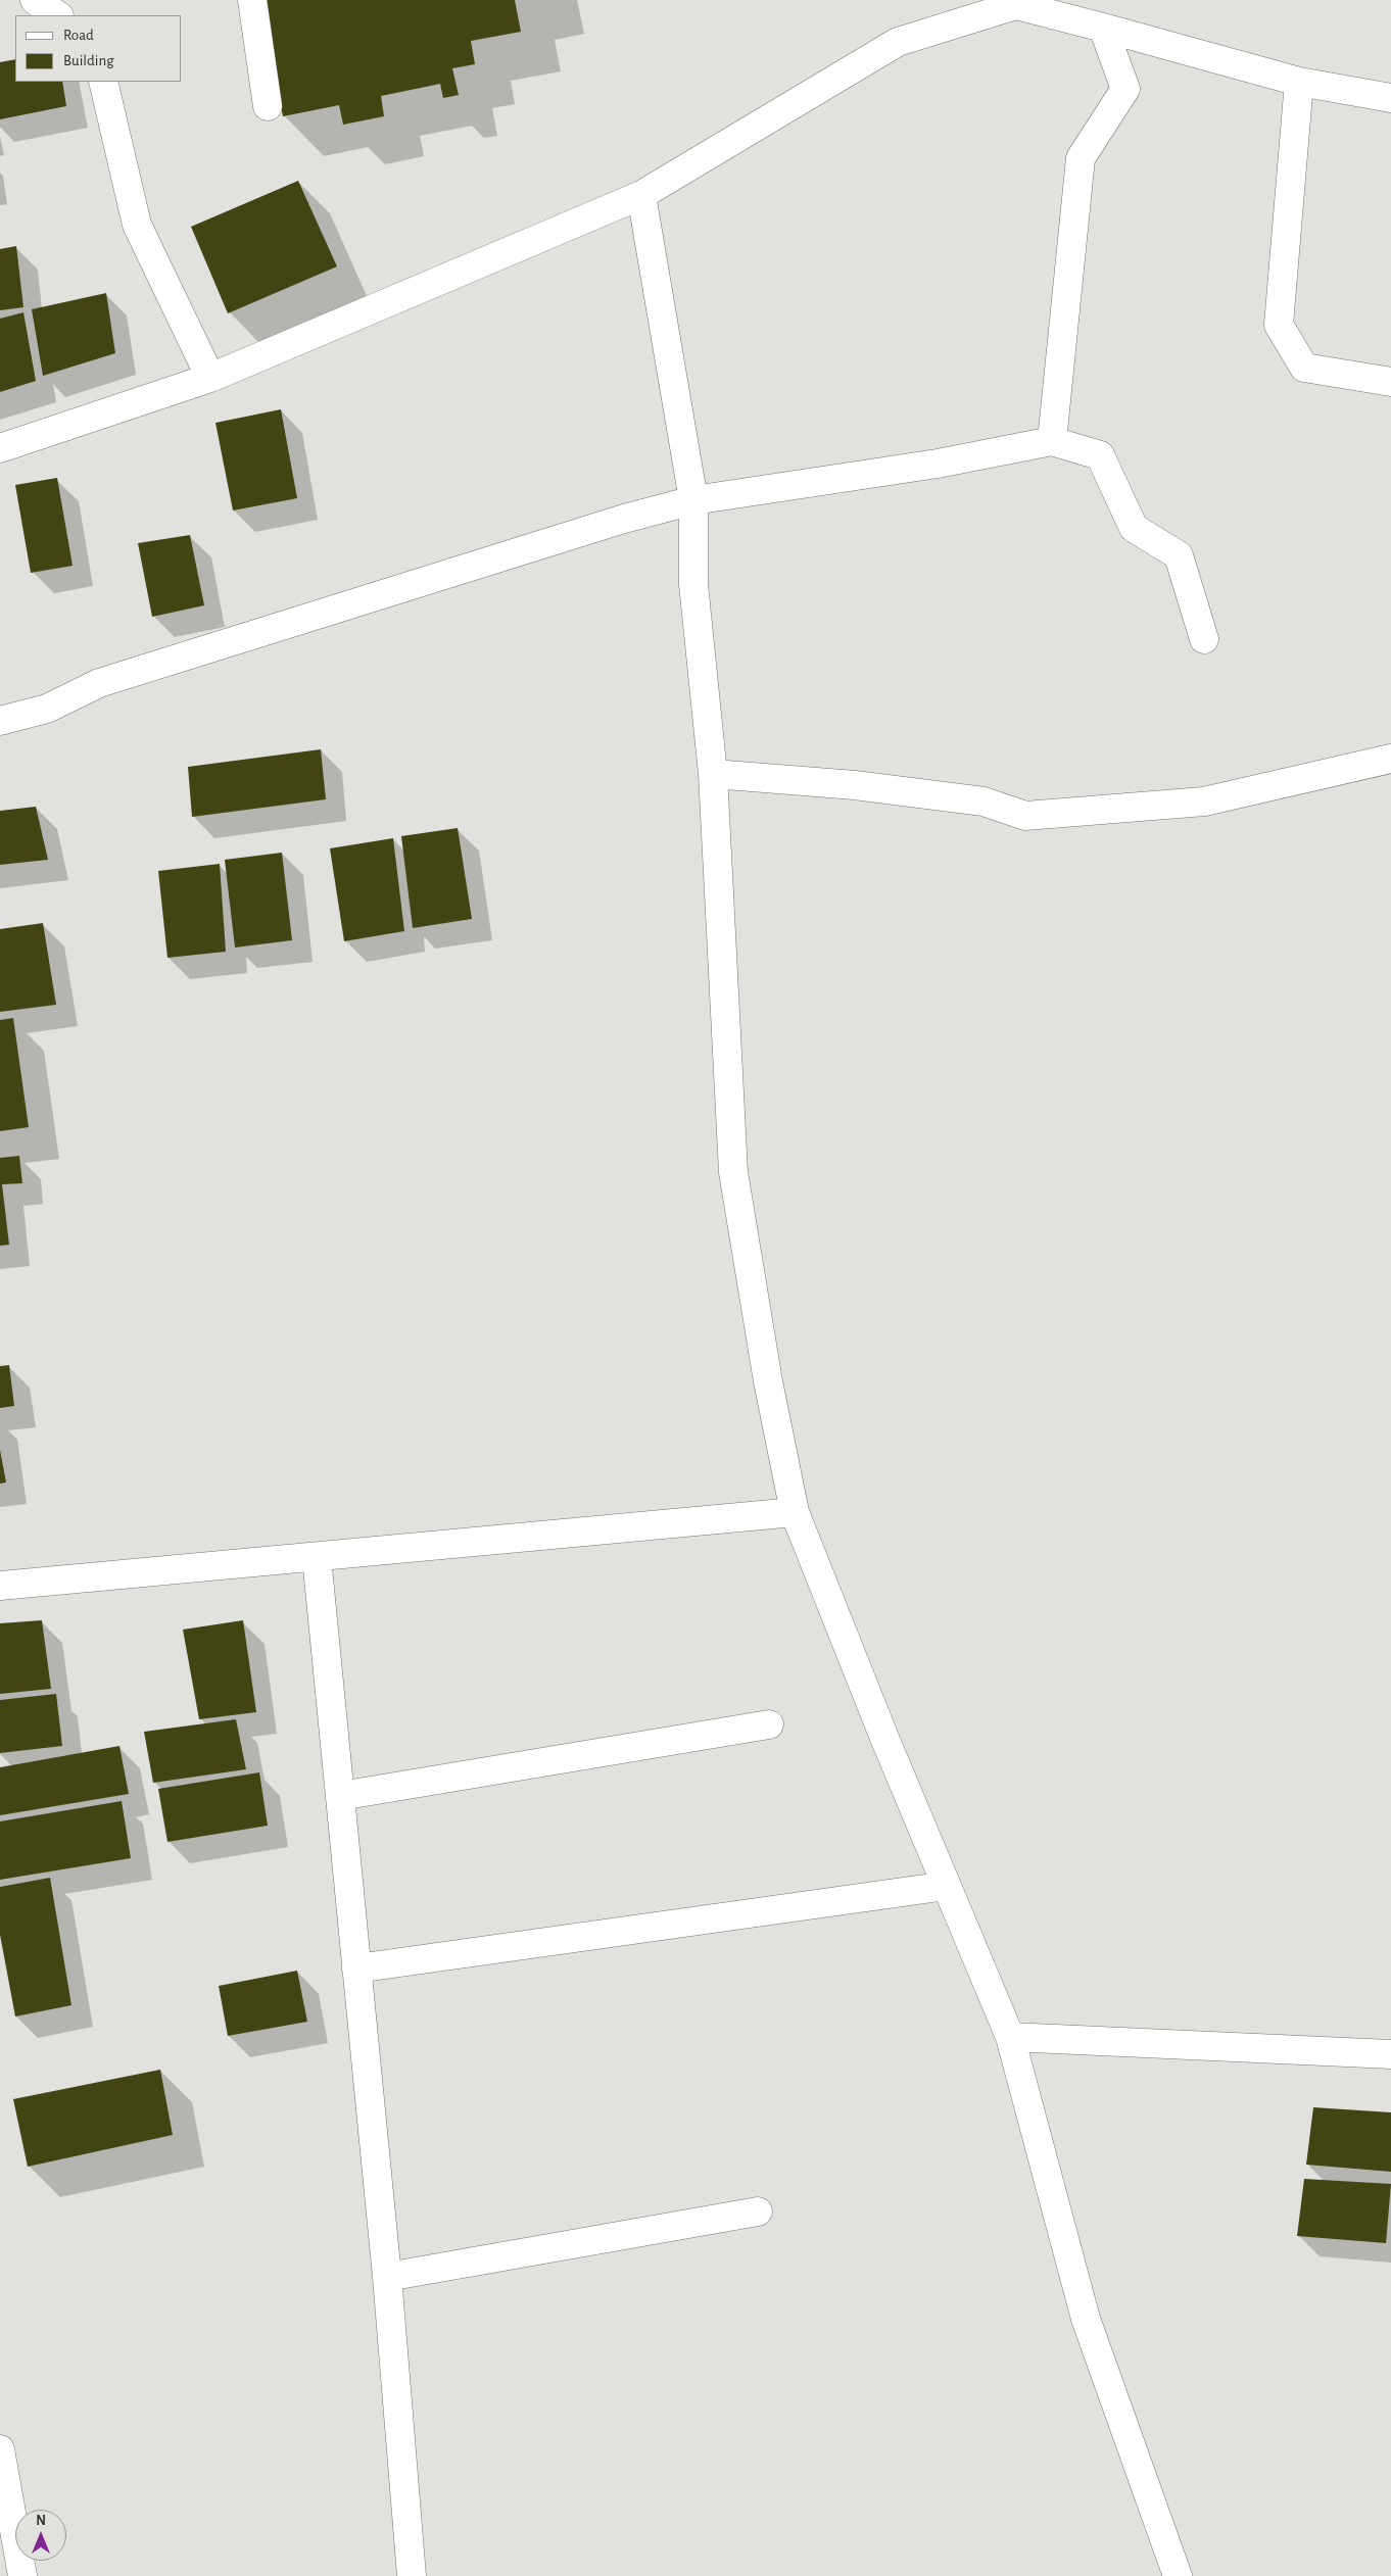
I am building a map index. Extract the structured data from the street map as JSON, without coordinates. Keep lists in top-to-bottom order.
{
  "legend": ["Road", "Building"],
  "north": "top"
}
